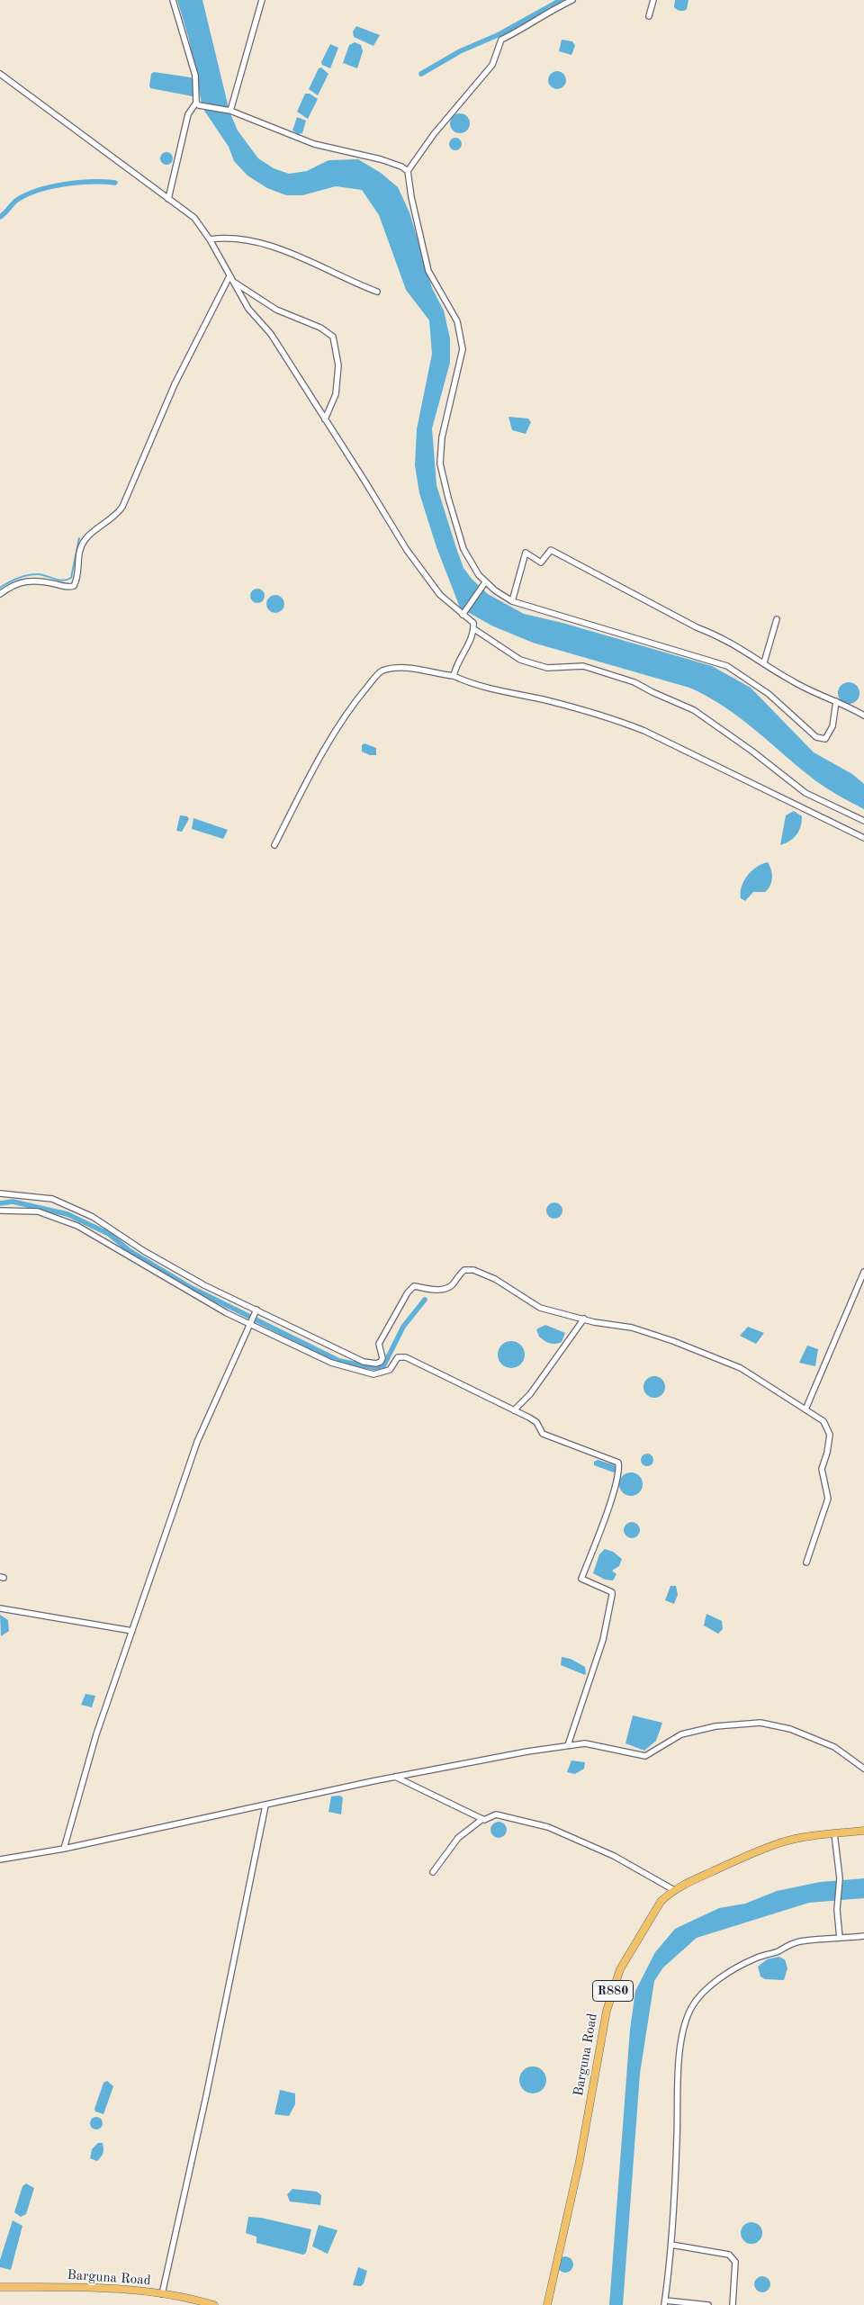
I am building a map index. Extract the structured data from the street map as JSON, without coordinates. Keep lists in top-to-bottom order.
{
  "streets": {
    "main road": ["R880", "Barguna Road"]
  }
}
